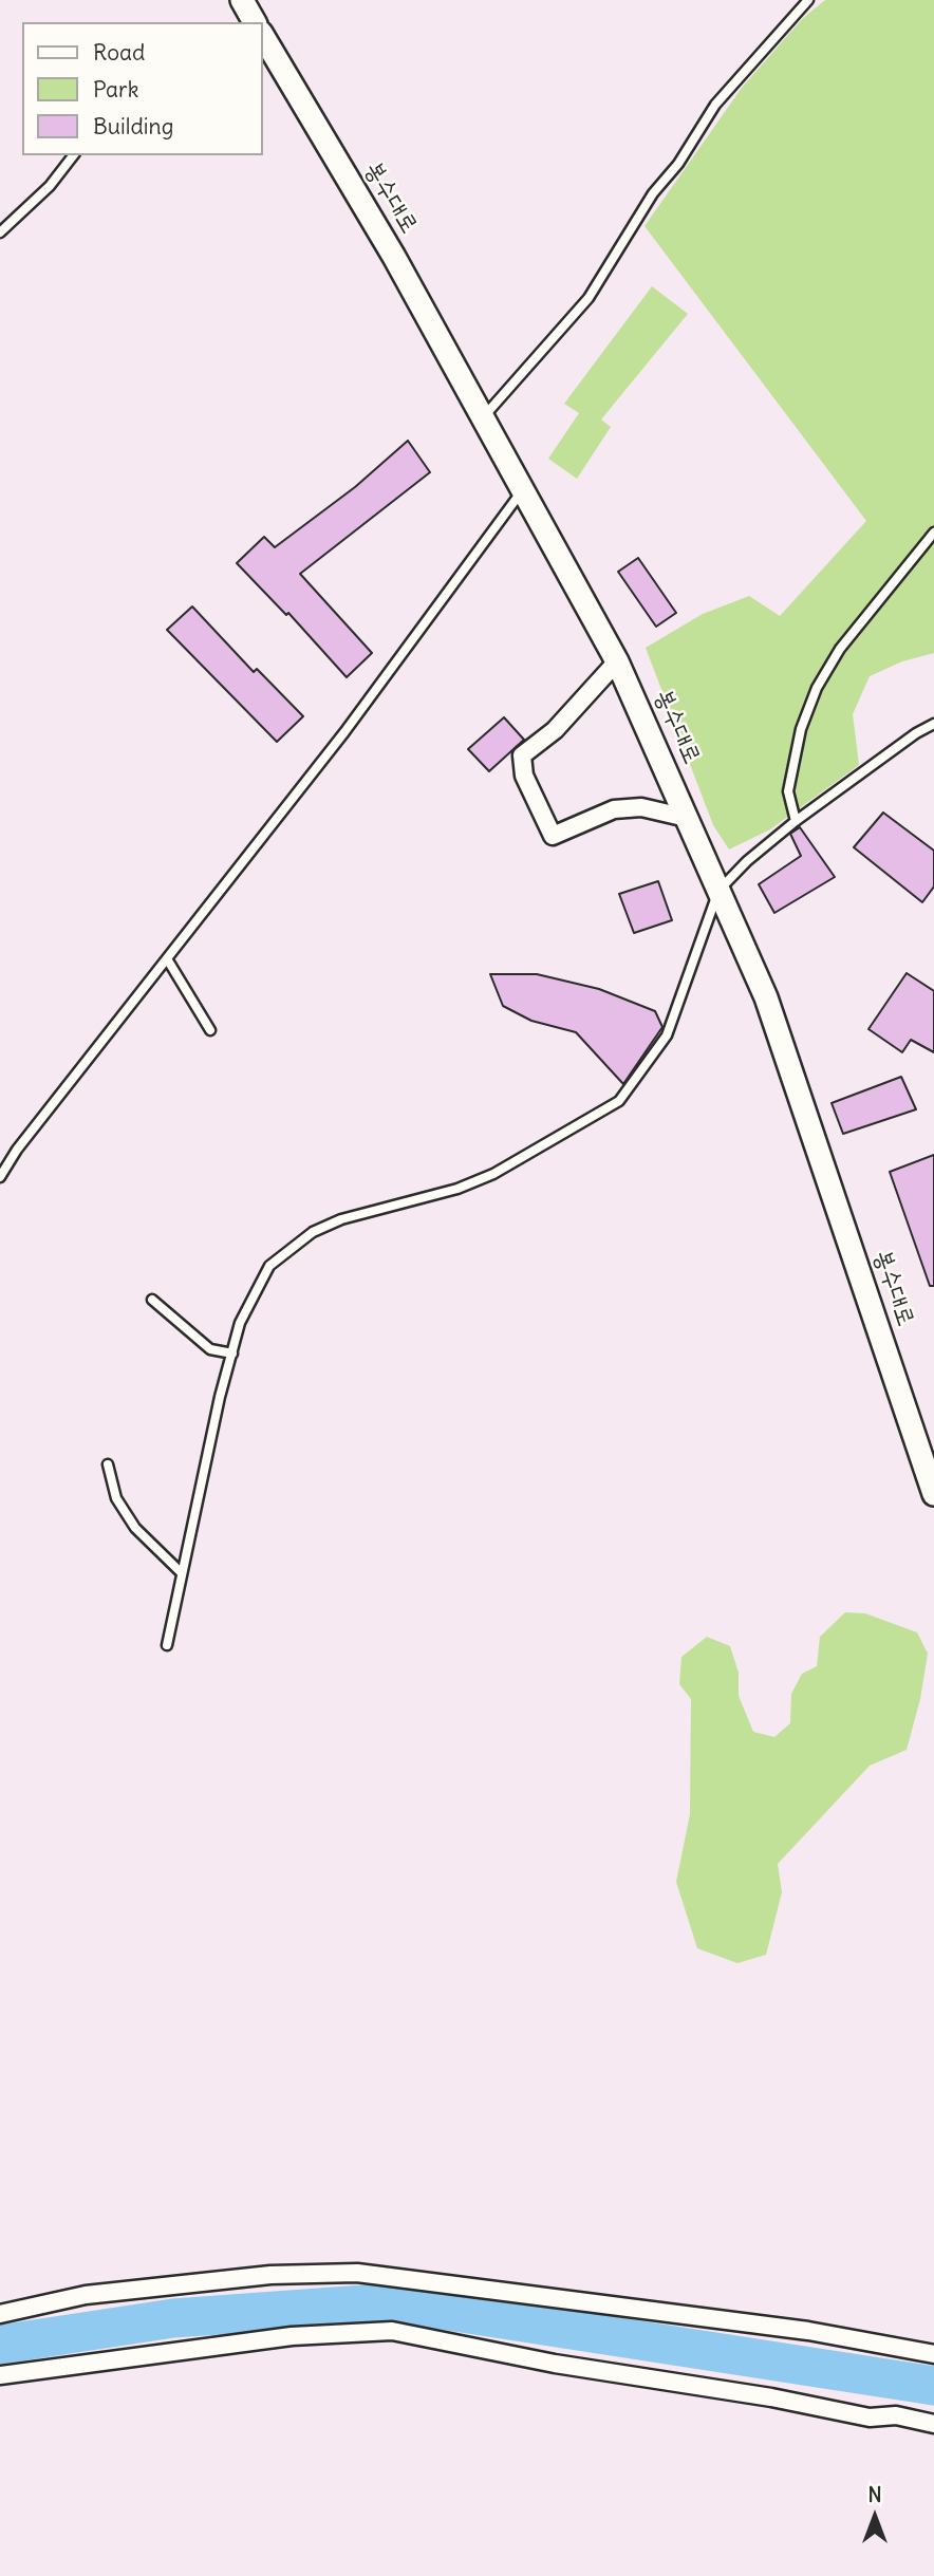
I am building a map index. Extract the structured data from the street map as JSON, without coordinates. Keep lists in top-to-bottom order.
{
  "streets": {
    "main road": ["봉수대로"]
  },
  "legend": ["Road", "Park", "Building"],
  "north": "top"
}
